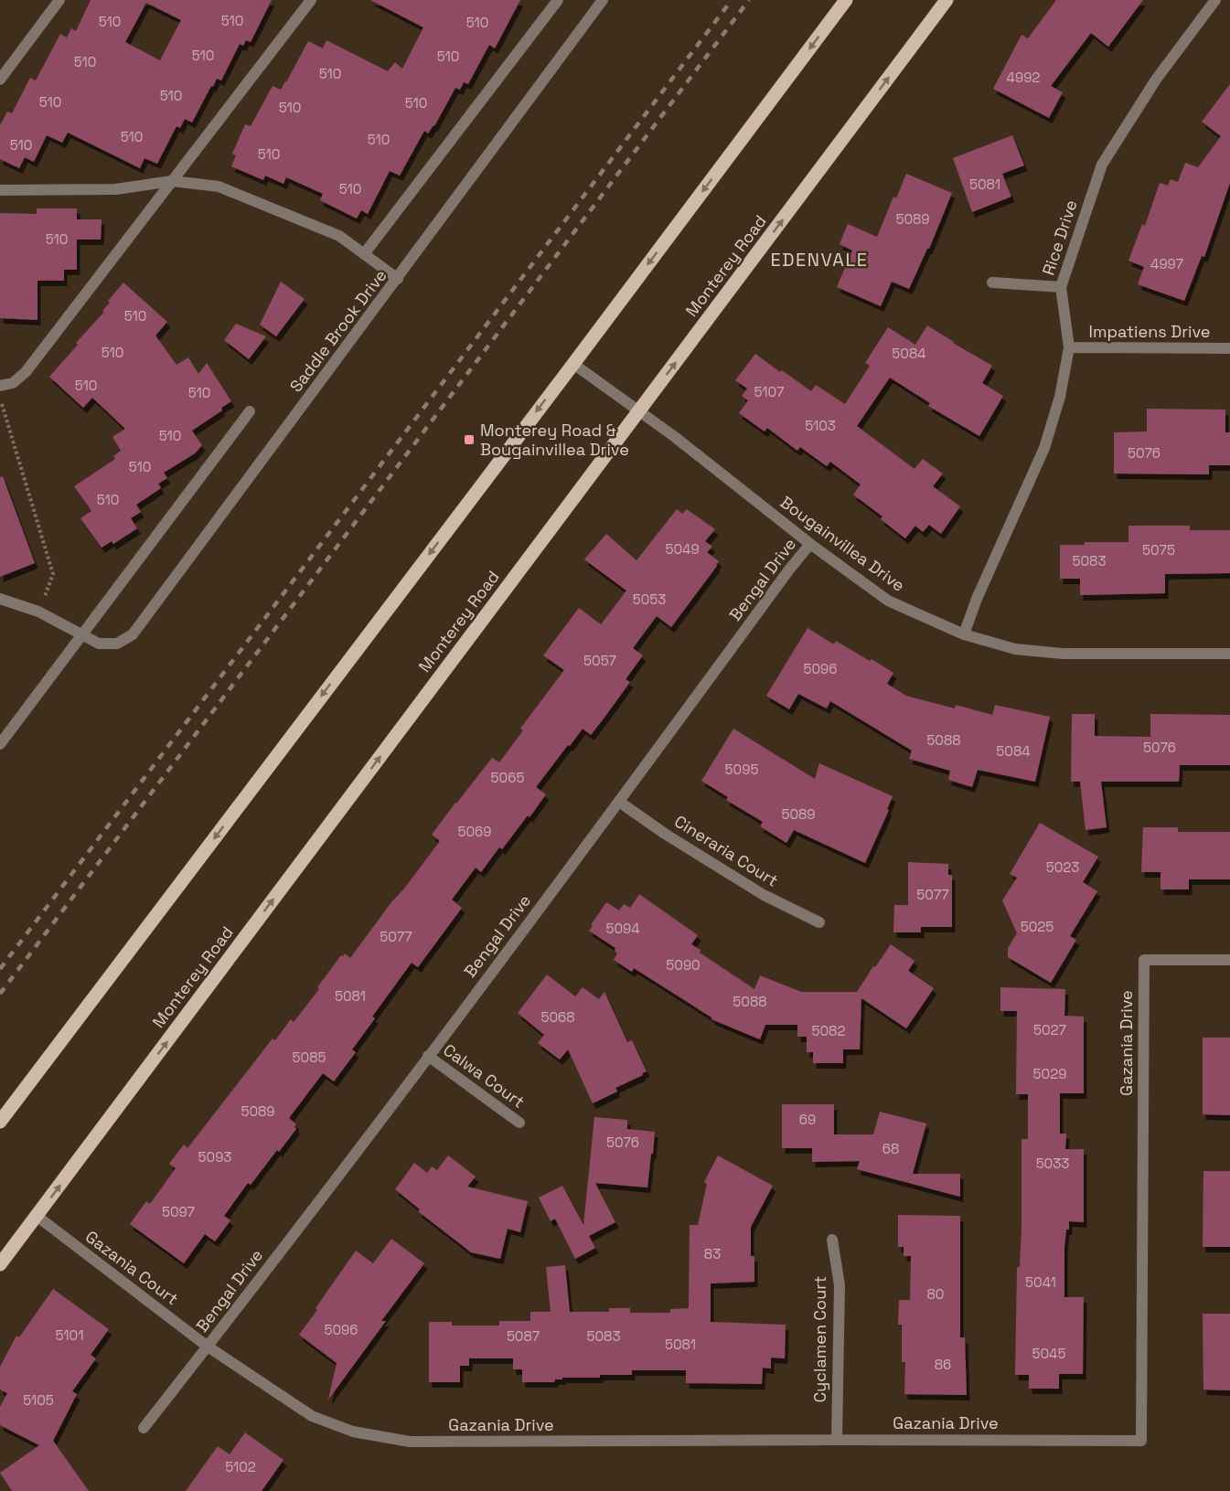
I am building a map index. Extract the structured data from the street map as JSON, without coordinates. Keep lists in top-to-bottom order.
{
  "streets": {
    "main road": ["Monterey Road"],
    "street": [
      "Rice Drive",
      "Saddle Brook Drive",
      "Impatiens Drive",
      "Bougainvillea Drive",
      "Bengal Drive",
      "Cineraria Court",
      "Gazania Drive",
      "Calwa Court",
      "Gazania Court",
      "Cyclamen Court"
    ]
  },
  "crossings": [
    ["Rice Drive", "Impatiens Drive"],
    ["Rice Drive", "Bougainvillea Drive"],
    ["Monterey Road", "Bougainvillea Drive"],
    ["Monterey Road", "Gazania Court"],
    ["Bougainvillea Drive", "Bengal Drive"],
    ["Bengal Drive", "Cineraria Court"],
    ["Bengal Drive", "Gazania Drive"],
    ["Bengal Drive", "Calwa Court"],
    ["Bengal Drive", "Gazania Court"],
    ["Gazania Drive", "Gazania Court"],
    ["Gazania Drive", "Cyclamen Court"]
  ],
  "districts": ["EDENVALE"],
  "places": {
    "transit": ["Monterey Road & Bougainvillea Drive"]
  },
  "house_numbers": [
    "510",
    "510",
    "510",
    "510",
    "510",
    "510",
    "510",
    "4992",
    "510",
    "510",
    "510",
    "510",
    "510",
    "510",
    "510",
    "510",
    "5081",
    "510",
    "5089",
    "510",
    "4997",
    "510",
    "510",
    "5084",
    "510",
    "5107",
    "510",
    "5103",
    "510",
    "5076",
    "510",
    "510",
    "5049",
    "5075",
    "5083",
    "5053",
    "5057",
    "5096",
    "5088",
    "5076",
    "5084",
    "5095",
    "5065",
    "5089",
    "5069",
    "5023",
    "5077",
    "5025",
    "5094",
    "5077",
    "5090",
    "5081",
    "5088",
    "5068",
    "5027",
    "5082",
    "5085",
    "5029",
    "5089",
    "69",
    "5076",
    "68",
    "5093",
    "5033",
    "5097",
    "83",
    "5041",
    "80",
    "5096",
    "5101",
    "5087",
    "5083",
    "5081",
    "5045",
    "86",
    "5105",
    "5102"
  ]
}
